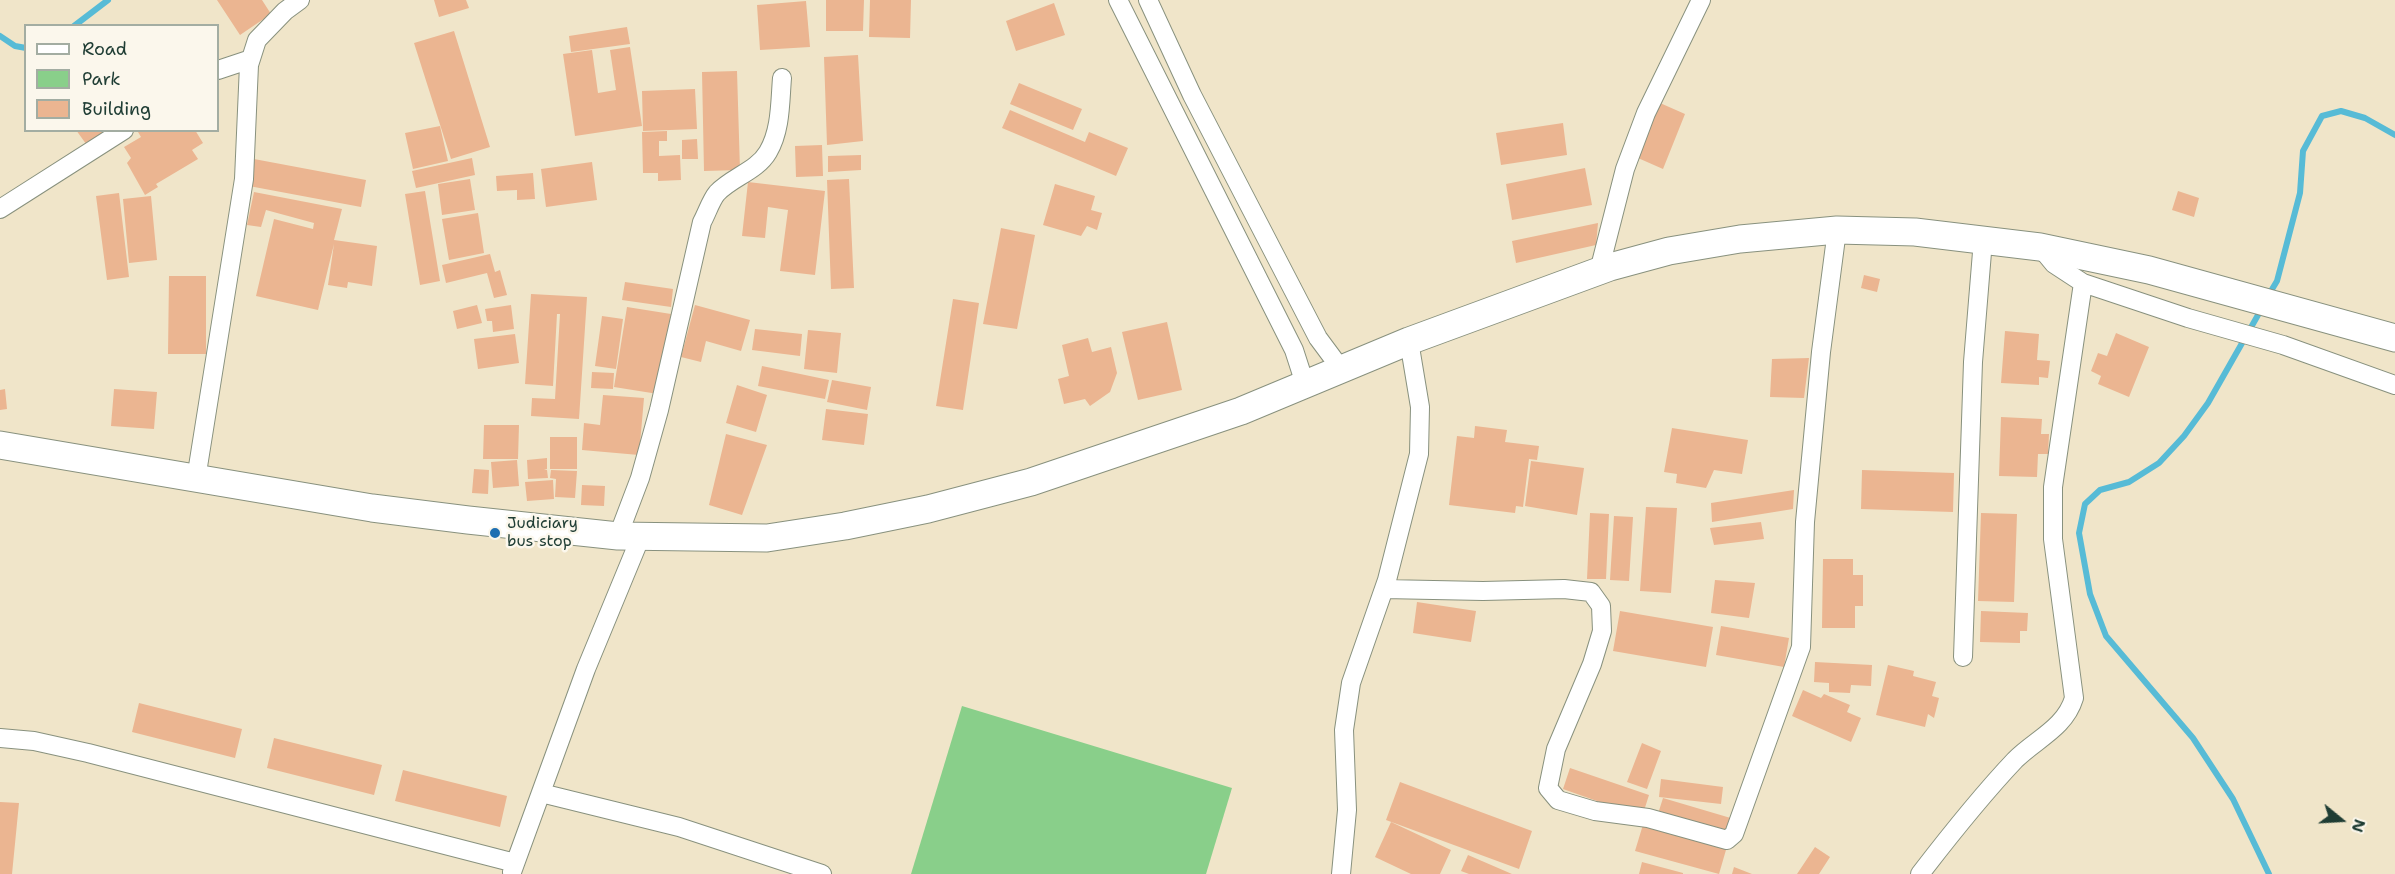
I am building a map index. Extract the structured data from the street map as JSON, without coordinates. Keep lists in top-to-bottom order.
{
  "places": ["Judiciary bus stop"],
  "legend": ["Road", "Park", "Building"],
  "north": "right"
}
